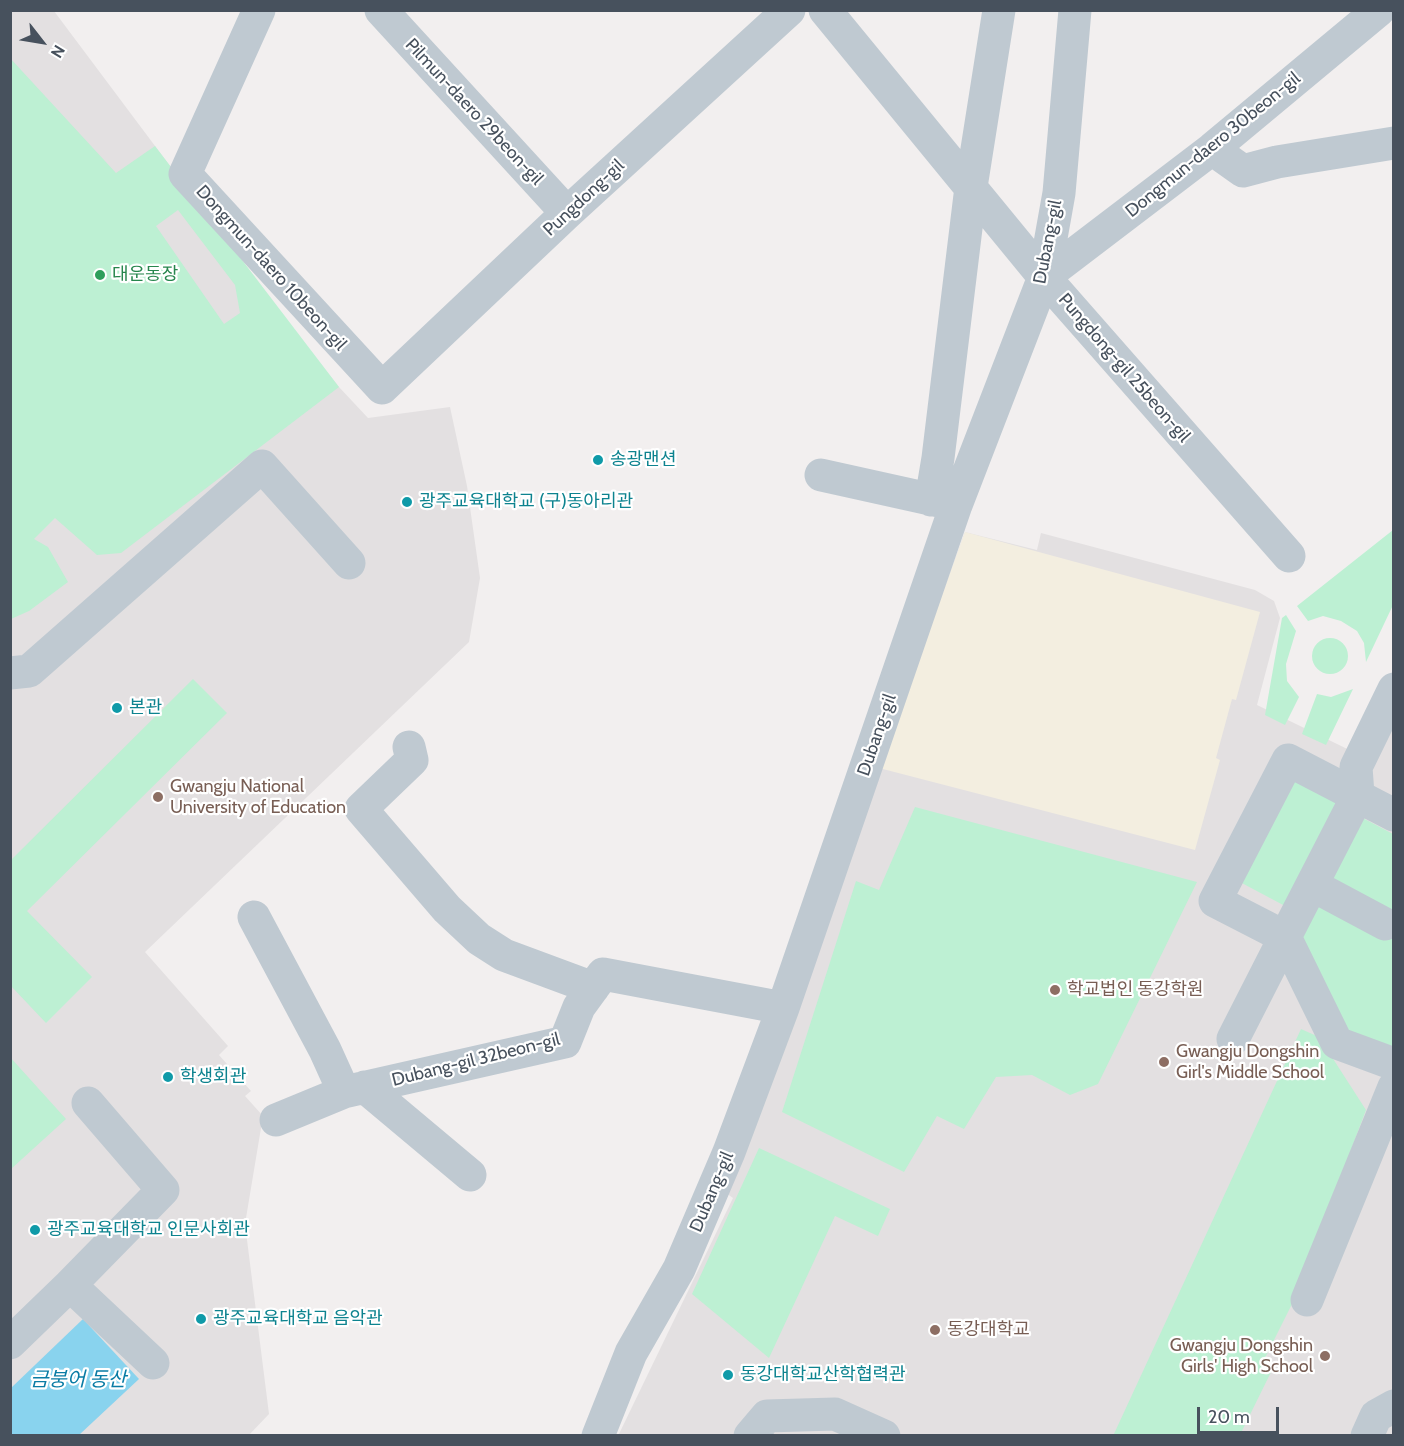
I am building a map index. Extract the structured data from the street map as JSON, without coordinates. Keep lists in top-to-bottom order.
{
  "streets": {
    "lane": [
      "Pilmun-daero 29beon-gil",
      "Dongmun-daero 30beon-gil",
      "Pungdong-gil",
      "Dubang-gil",
      "Dongmun-daero 10beon-gil",
      "Pungdong-gil 25beon-gil",
      "Dubang-gil 32beon-gil"
    ]
  },
  "crossings": [
    ["Pilmun-daero 29beon-gil", "Pungdong-gil"],
    ["Dongmun-daero 30beon-gil", "Dubang-gil"],
    ["Dongmun-daero 30beon-gil", "Pungdong-gil 25beon-gil"],
    ["Pungdong-gil", "Dongmun-daero 10beon-gil"],
    ["Dubang-gil", "Pungdong-gil 25beon-gil"]
  ],
  "water": ["금붕어 동산"],
  "places": [
    "대운동장",
    "송광맨션",
    "광주교육대학교 (구)동아리관",
    "본관",
    "Gwangju National University of Education",
    "학교법인 동강학원",
    "Gwangju Dongshin Girl's Middle School",
    "학생회관",
    "광주교육대학교 인문사회관",
    "광주교육대학교 음악관",
    "동강대학교",
    "Gwangju Dongshin Girls' High School",
    "동강대학교산학협력관"
  ],
  "scale_bar": "20 m",
  "north": "bottom right"
}
